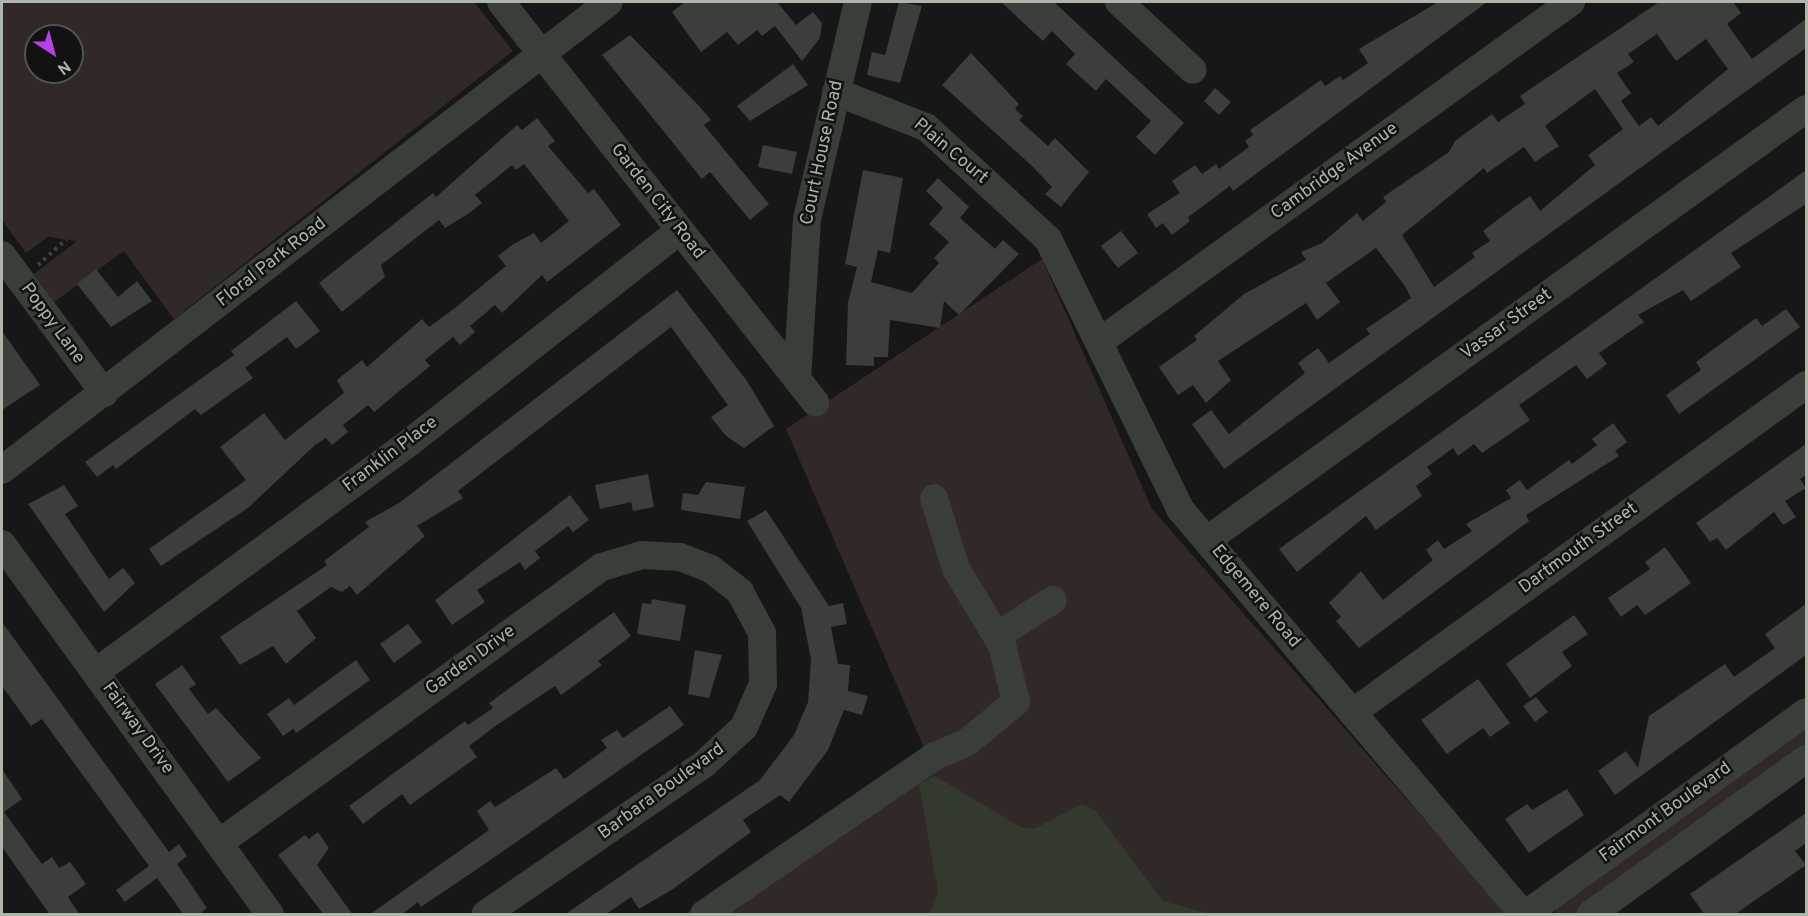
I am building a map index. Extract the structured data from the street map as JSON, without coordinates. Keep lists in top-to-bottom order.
{
  "streets": {
    "street": [
      "Plain Court",
      "Court House Road",
      "Cambridge Avenue",
      "Garden City Road",
      "Floral Park Road",
      "Poppy Lane",
      "Vassar Street",
      "Franklin Place",
      "Dartmouth Street",
      "Edgemere Road",
      "Garden Drive",
      "Fairway Drive",
      "Barbara Boulevard",
      "Fairmont Boulevard"
    ]
  },
  "crossings": [
    ["Plain Court", "Court House Road"],
    ["Plain Court", "Edgemere Road"],
    ["Court House Road", "Garden City Road"],
    ["Cambridge Avenue", "Edgemere Road"],
    ["Garden City Road", "Floral Park Road"],
    ["Garden City Road", "Franklin Place"],
    ["Floral Park Road", "Poppy Lane"],
    ["Vassar Street", "Edgemere Road"],
    ["Franklin Place", "Fairway Drive"],
    ["Dartmouth Street", "Edgemere Road"],
    ["Edgemere Road", "Fairmont Boulevard"],
    ["Garden Drive", "Fairway Drive"],
    ["Garden Drive", "Barbara Boulevard"]
  ],
  "north": "bottom right"
}
